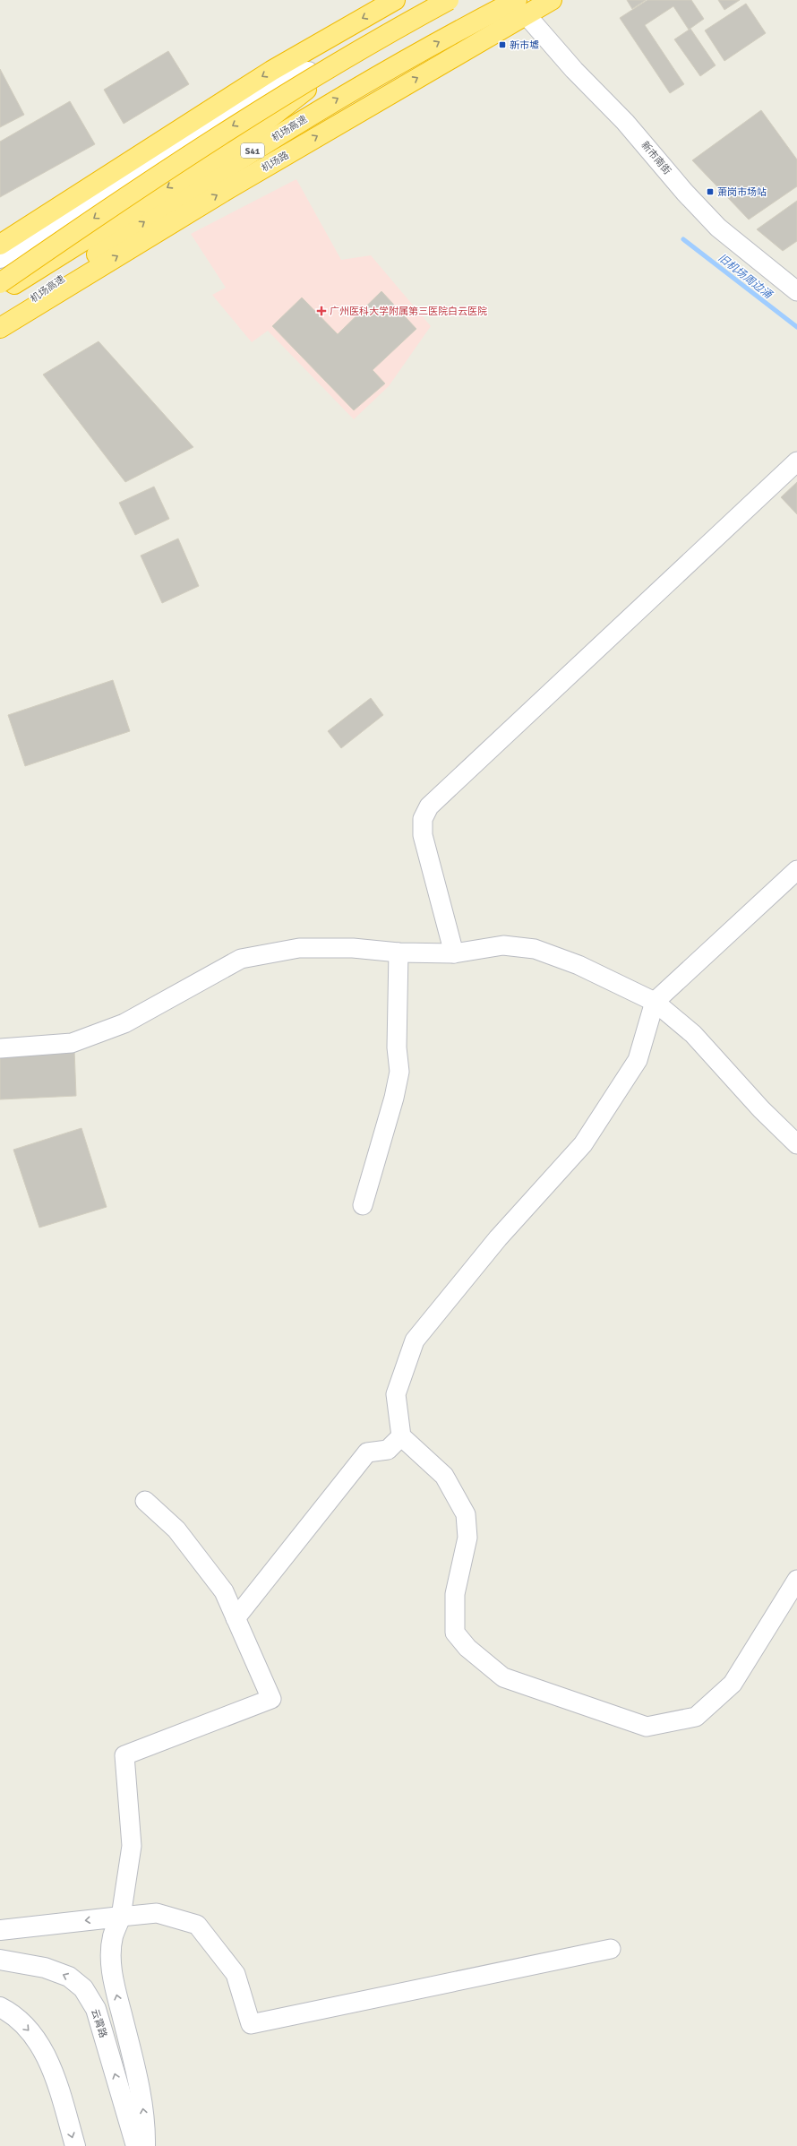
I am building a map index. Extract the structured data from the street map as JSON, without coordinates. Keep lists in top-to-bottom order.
{
  "streets": {
    "highway": ["机场高速", "S41", "机场路"],
    "main road": ["云霄路"],
    "street": ["新市南街"]
  },
  "crossings": [
    ["机场高速", "新市南街"],
    ["机场高速", "机场路"],
    ["新市南街", "机场路"]
  ],
  "water": ["旧机场周边涌"],
  "places": {
    "transit": ["新市墟", "萧岗市场站"],
    "health": ["广州医科大学附属第三医院白云医院"]
  }
}
